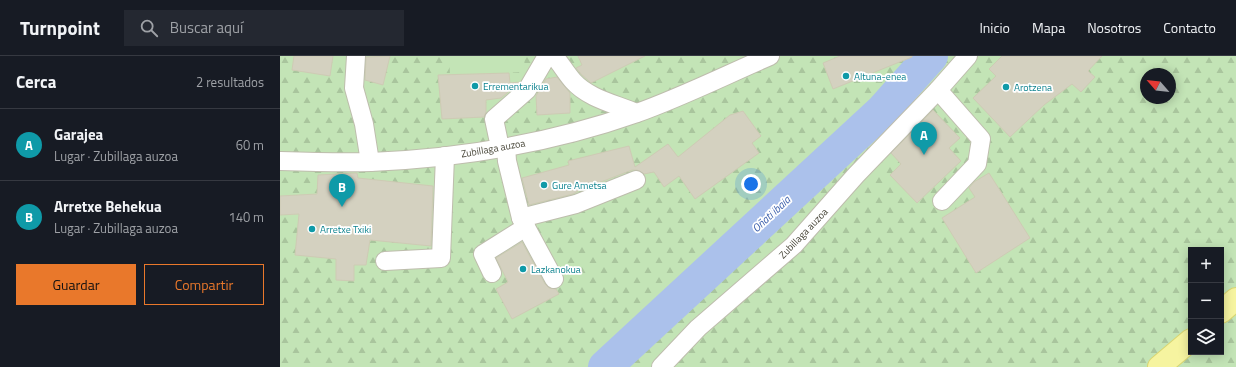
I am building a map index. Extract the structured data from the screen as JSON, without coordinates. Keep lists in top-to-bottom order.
{
  "streets": {
    "street": ["Zubillaga auzoa"]
  },
  "water": ["Oñati ibaia"],
  "places": [
    "Altuna-enea",
    "Errementarikua",
    "Arotzena",
    "Gure Ametsa",
    "Arretxe Txiki",
    "Lazkanokua"
  ],
  "north": "top left",
  "page": {
    "header": "Turnpoint",
    "search": "Buscar aquí",
    "nav": [
      "Inicio",
      "Mapa",
      "Nosotros",
      "Contacto"
    ],
    "heading": ["Cerca", "2 resultados"],
    "list": [
      {
        "mark": "A",
        "name": "Garajea",
        "note": "Lugar · Zubillaga auzoa",
        "value": "60 m"
      },
      {
        "mark": "B",
        "name": "Arretxe Behekua",
        "note": "Lugar · Zubillaga auzoa",
        "value": "140 m"
      }
    ],
    "pins": ["A", "B"],
    "map_buttons": ["+", "−"],
    "buttons": ["Guardar", "Compartir"]
  }
}
